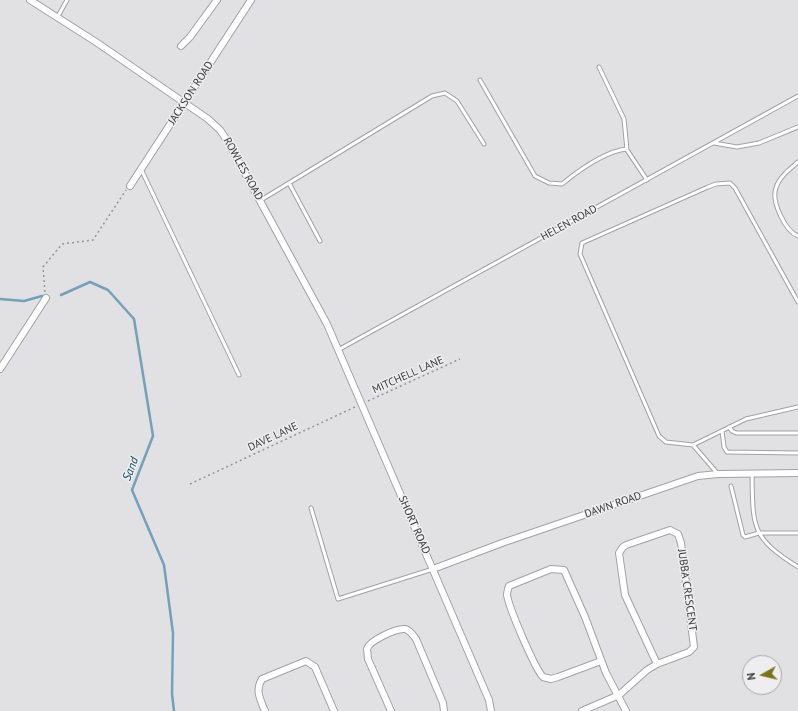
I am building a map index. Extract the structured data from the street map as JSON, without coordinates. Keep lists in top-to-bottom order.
{
  "streets": {
    "street": [
      "JACKSON ROAD",
      "ROWLES ROAD",
      "DAWN ROAD",
      "SHORT ROAD",
      "JUBBA CRESCENT"
    ],
    "lane": ["HELEN ROAD"],
    "path": ["MITCHELL LANE", "DAVE LANE"]
  },
  "crossings": [
    ["JACKSON ROAD", "ROWLES ROAD"],
    ["ROWLES ROAD", "HELEN ROAD"],
    ["ROWLES ROAD", "SHORT ROAD"],
    ["HELEN ROAD", "SHORT ROAD"],
    ["MITCHELL LANE", "DAVE LANE"],
    ["MITCHELL LANE", "SHORT ROAD"],
    ["DAVE LANE", "SHORT ROAD"],
    ["DAWN ROAD", "SHORT ROAD"]
  ],
  "water": ["Sand"],
  "north": "left"
}
